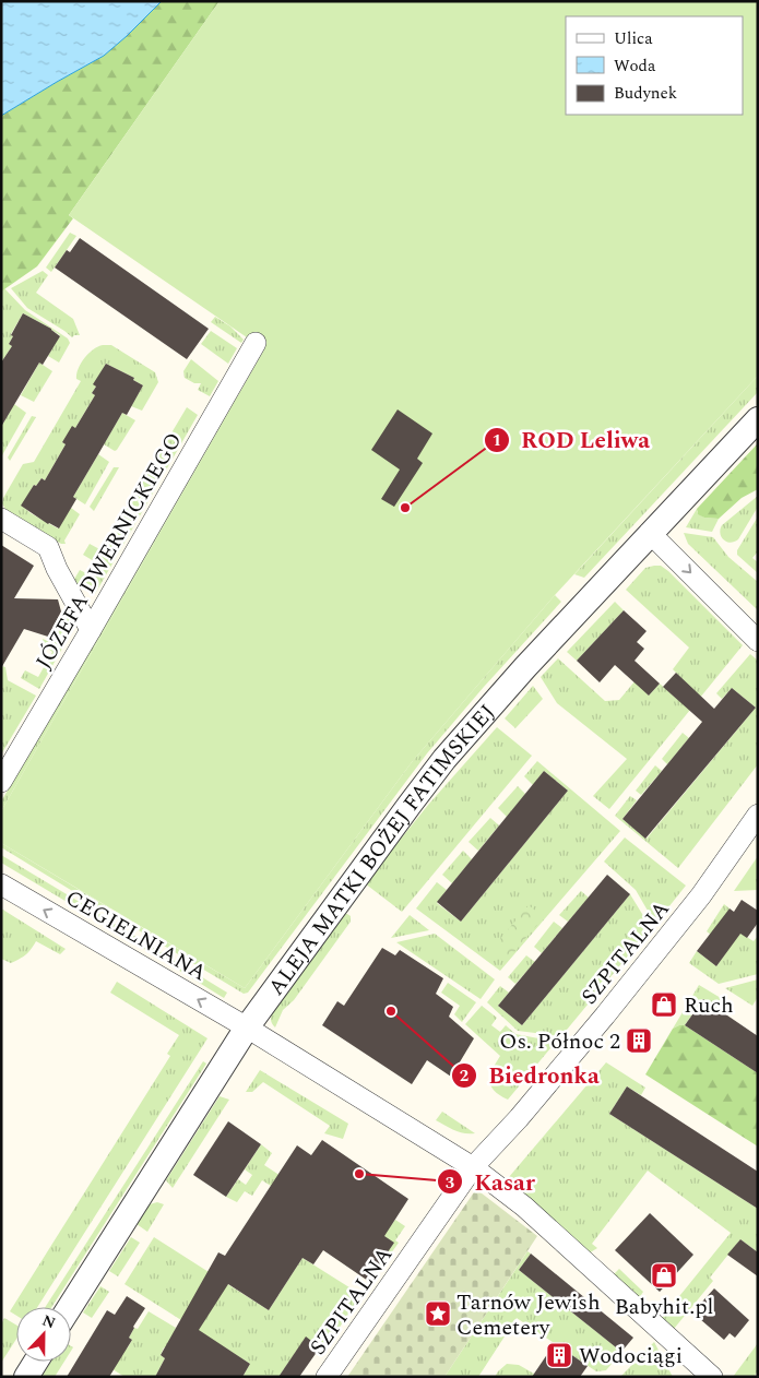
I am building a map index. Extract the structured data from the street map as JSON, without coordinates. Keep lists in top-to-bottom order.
{
  "streets": {
    "street": [
      "JÓZEFA DWERNICKIEGO",
      "ALEJA MATKI BOŻEJ FATIMSKIEJ",
      "CEGIELNIANA",
      "SZPITALNA"
    ]
  },
  "crossings": [
    ["ALEJA MATKI BOŻEJ FATIMSKIEJ", "CEGIELNIANA"],
    ["CEGIELNIANA", "SZPITALNA"]
  ],
  "places": {
    "other": ["ROD Leliwa", "Biedronka", "Kasar"],
    "shop": ["Ruch", "Babyhit.pl"],
    "building": ["Os. Północ 2", "Wodociągi"],
    "place": ["Tarnów Jewish Cemetery"]
  },
  "legend": ["Ulica", "Woda", "Budynek"],
  "north": "top"
}
